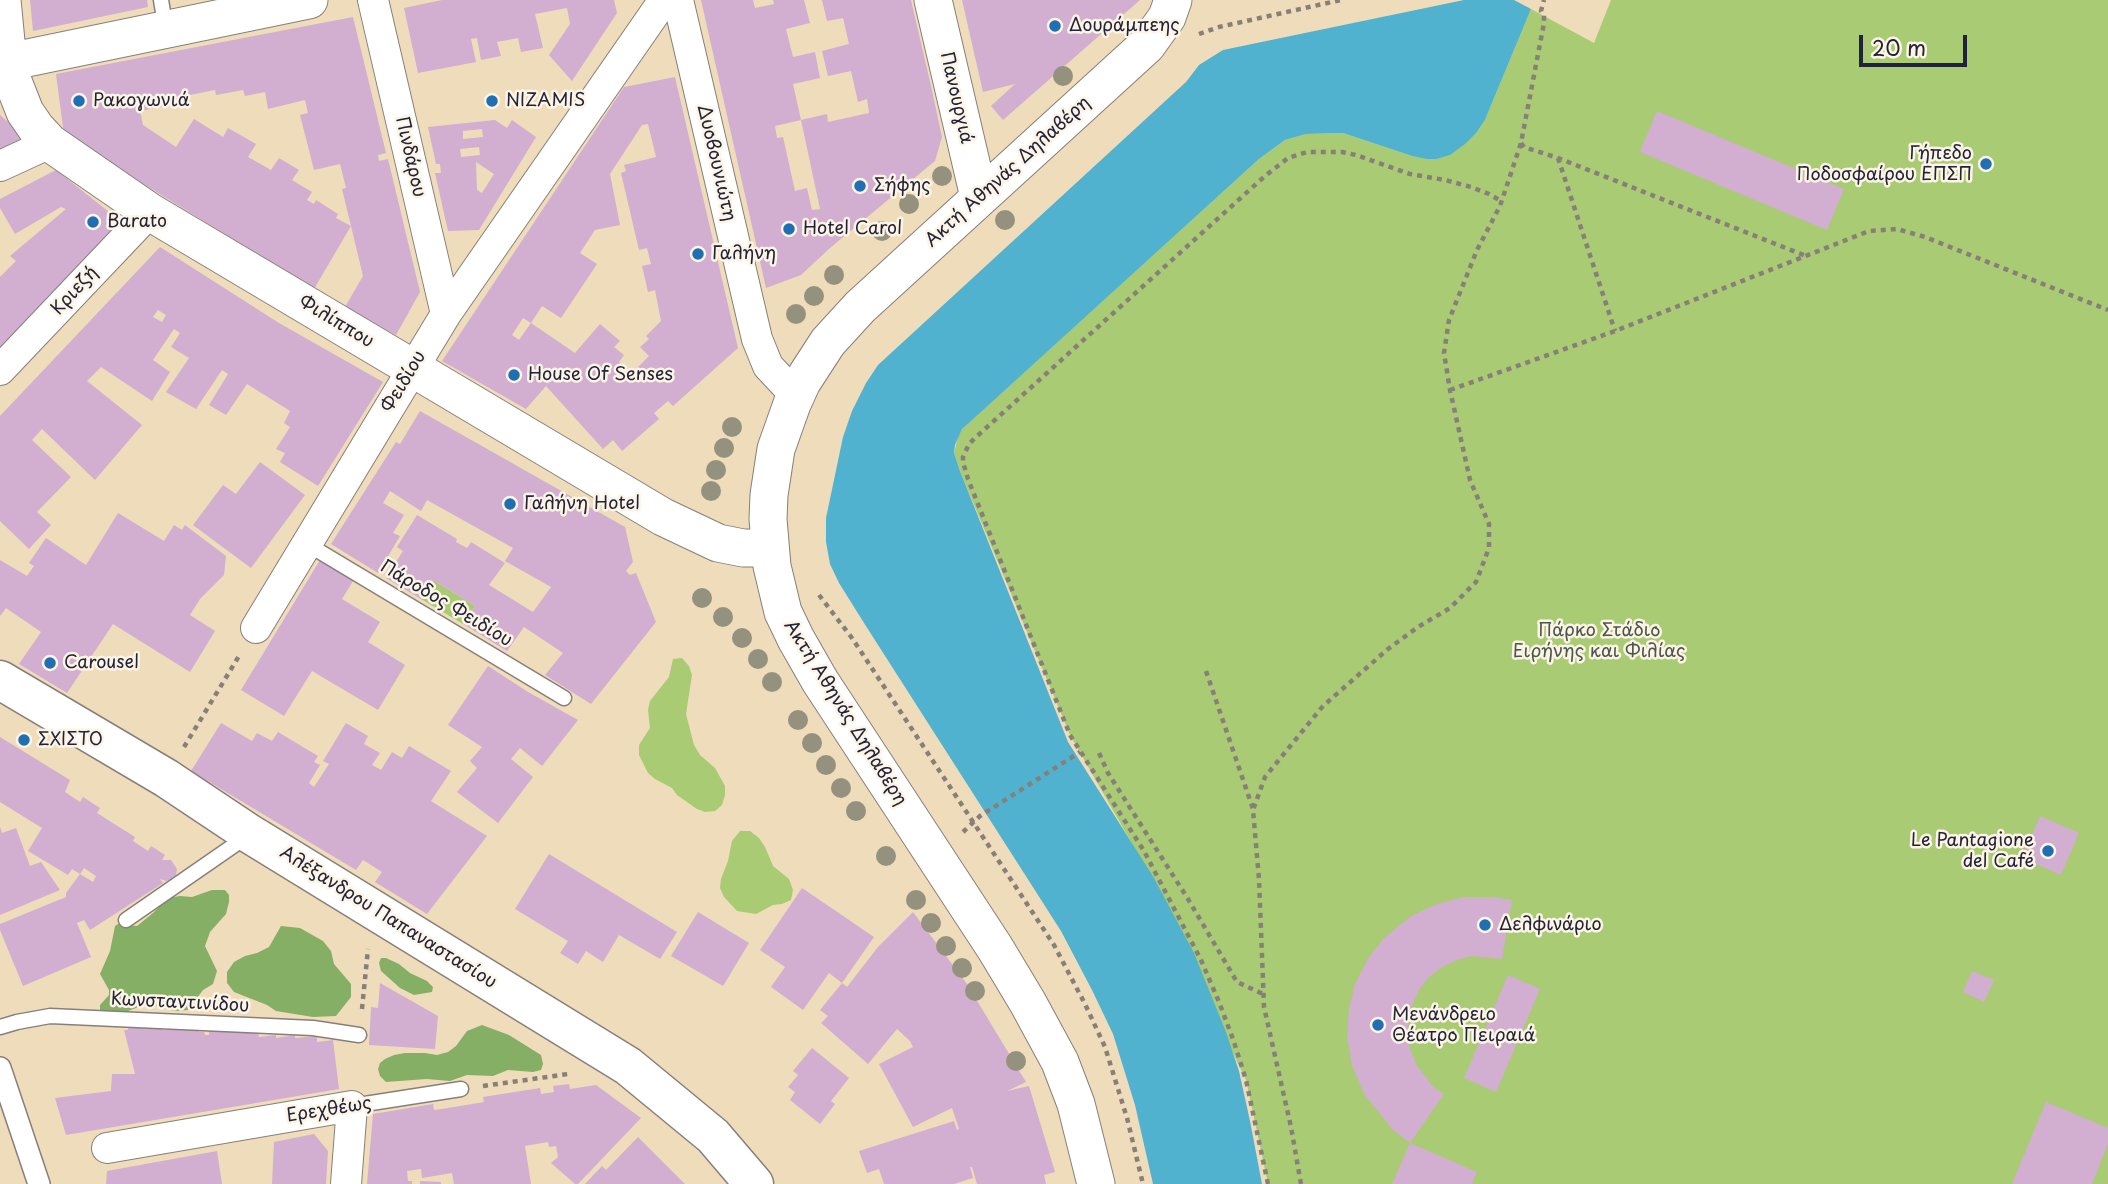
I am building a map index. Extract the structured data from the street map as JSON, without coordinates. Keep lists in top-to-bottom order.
{
  "streets": {
    "main road": ["Αλέξανδρου Παπαναστασίου"],
    "street": [
      "Πανουργιά",
      "Πινδάρου",
      "Δυοβουνιώτη",
      "Ακτή Αθηνάς Δηλαβέρη",
      "Κριεζή",
      "Φιλίππου",
      "Φειδίου",
      "Ερεχθέως"
    ],
    "lane": ["Πάροδος Φειδίου", "Κωνσταντινίδου"]
  },
  "crossings": [
    ["Πανουργιά", "Ακτή Αθηνάς Δηλαβέρη"],
    ["Πινδάρου", "Φειδίου"],
    ["Δυοβουνιώτη", "Ακτή Αθηνάς Δηλαβέρη"],
    ["Ακτή Αθηνάς Δηλαβέρη", "Φιλίππου"],
    ["Κριεζή", "Φιλίππου"],
    ["Φιλίππου", "Φειδίου"],
    ["Φειδίου", "Πάροδος Φειδίου"]
  ],
  "parks": ["Πάρκο Στάδιο Ειρήνης και Φιλίας"],
  "places": [
    "Δουράμπεης",
    "Ρακογωνιά",
    "NIZAMIS",
    "Γήπεδο Ποδοσφαίρου ΕΠΣΠ",
    "Σήφης",
    "Barato",
    "Hotel Carol",
    "Γαλήνη",
    "House Of Senses",
    "Γαλήνη Hotel",
    "Carousel",
    "ΣΧΙΣΤΟ",
    "Le Pantagione del Café",
    "Δελφινάριο",
    "Μενάνδρειο Θέατρο Πειραιά"
  ],
  "scale_bar": "20 m"
}
